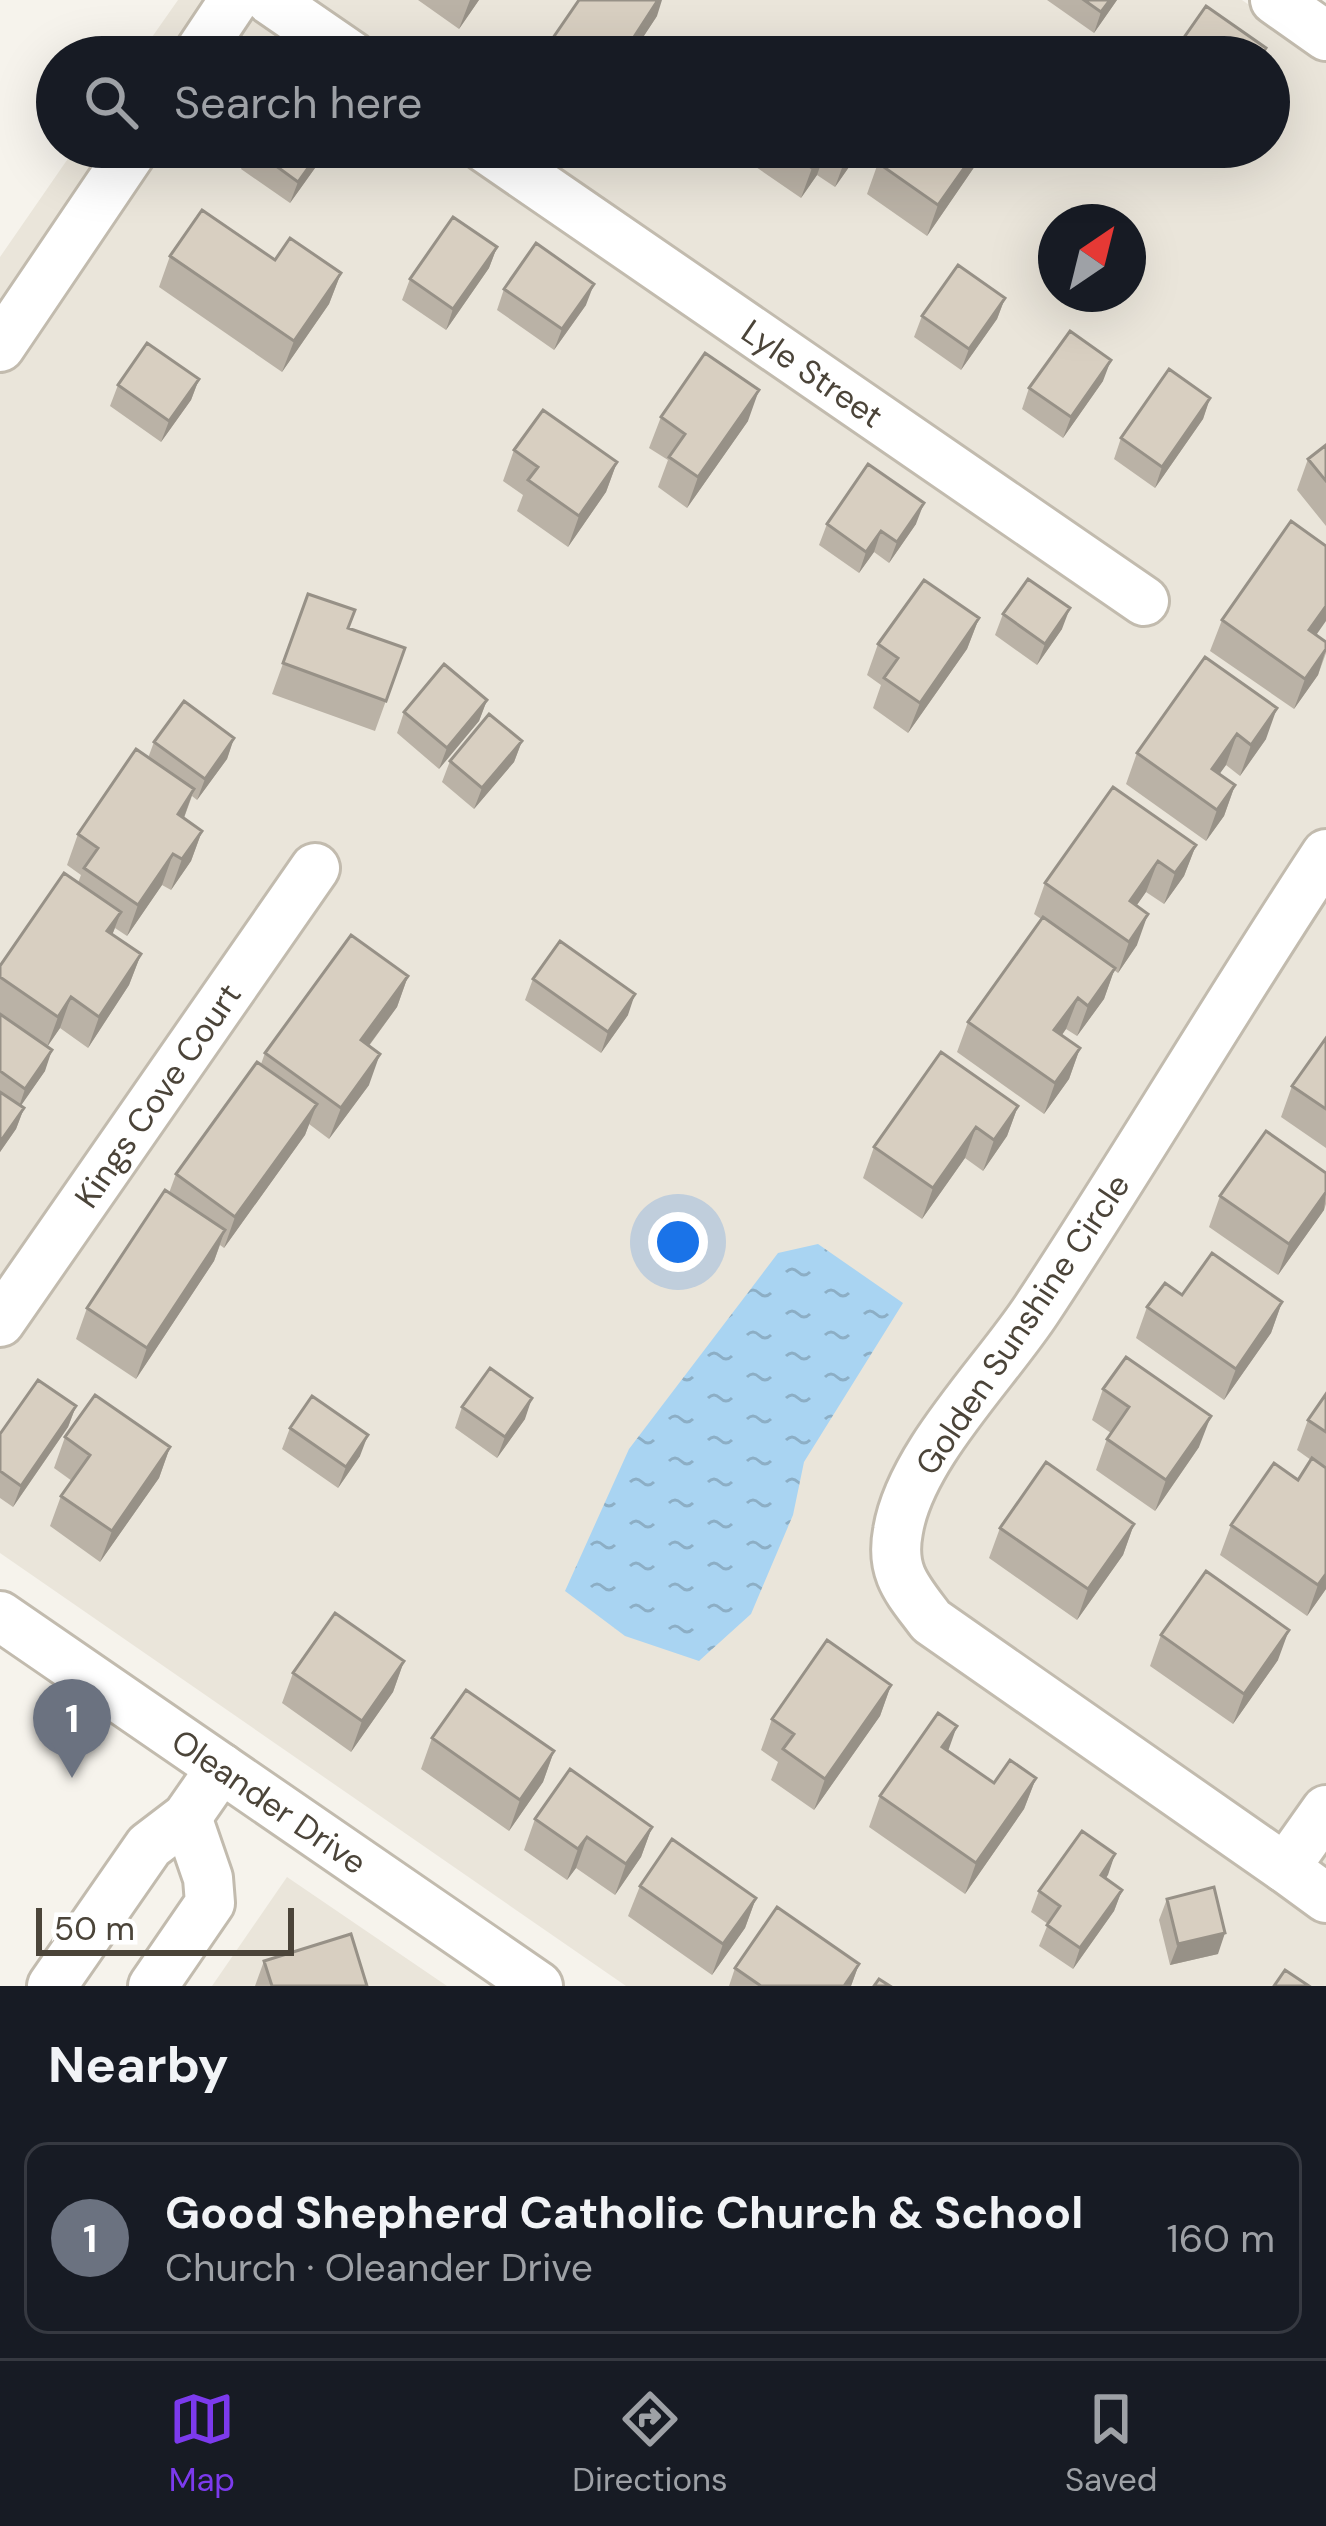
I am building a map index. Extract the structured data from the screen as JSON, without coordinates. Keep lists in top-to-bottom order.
{
  "streets": {
    "street": [
      "Lyle Street",
      "Kings Cove Court",
      "Golden Sunshine Circle",
      "Oleander Drive"
    ]
  },
  "scale_bar": "50 m",
  "north": "top right",
  "page": {
    "search": "Search here",
    "pins": "1",
    "scale": "50 m",
    "heading": "Nearby",
    "list": [
      {
        "mark": "1",
        "name": "Good Shepherd Catholic Church & School",
        "note": "Church · Oleander Drive",
        "value": "160 m"
      }
    ],
    "nav": ["Map", "Directions", "Saved"]
  }
}
